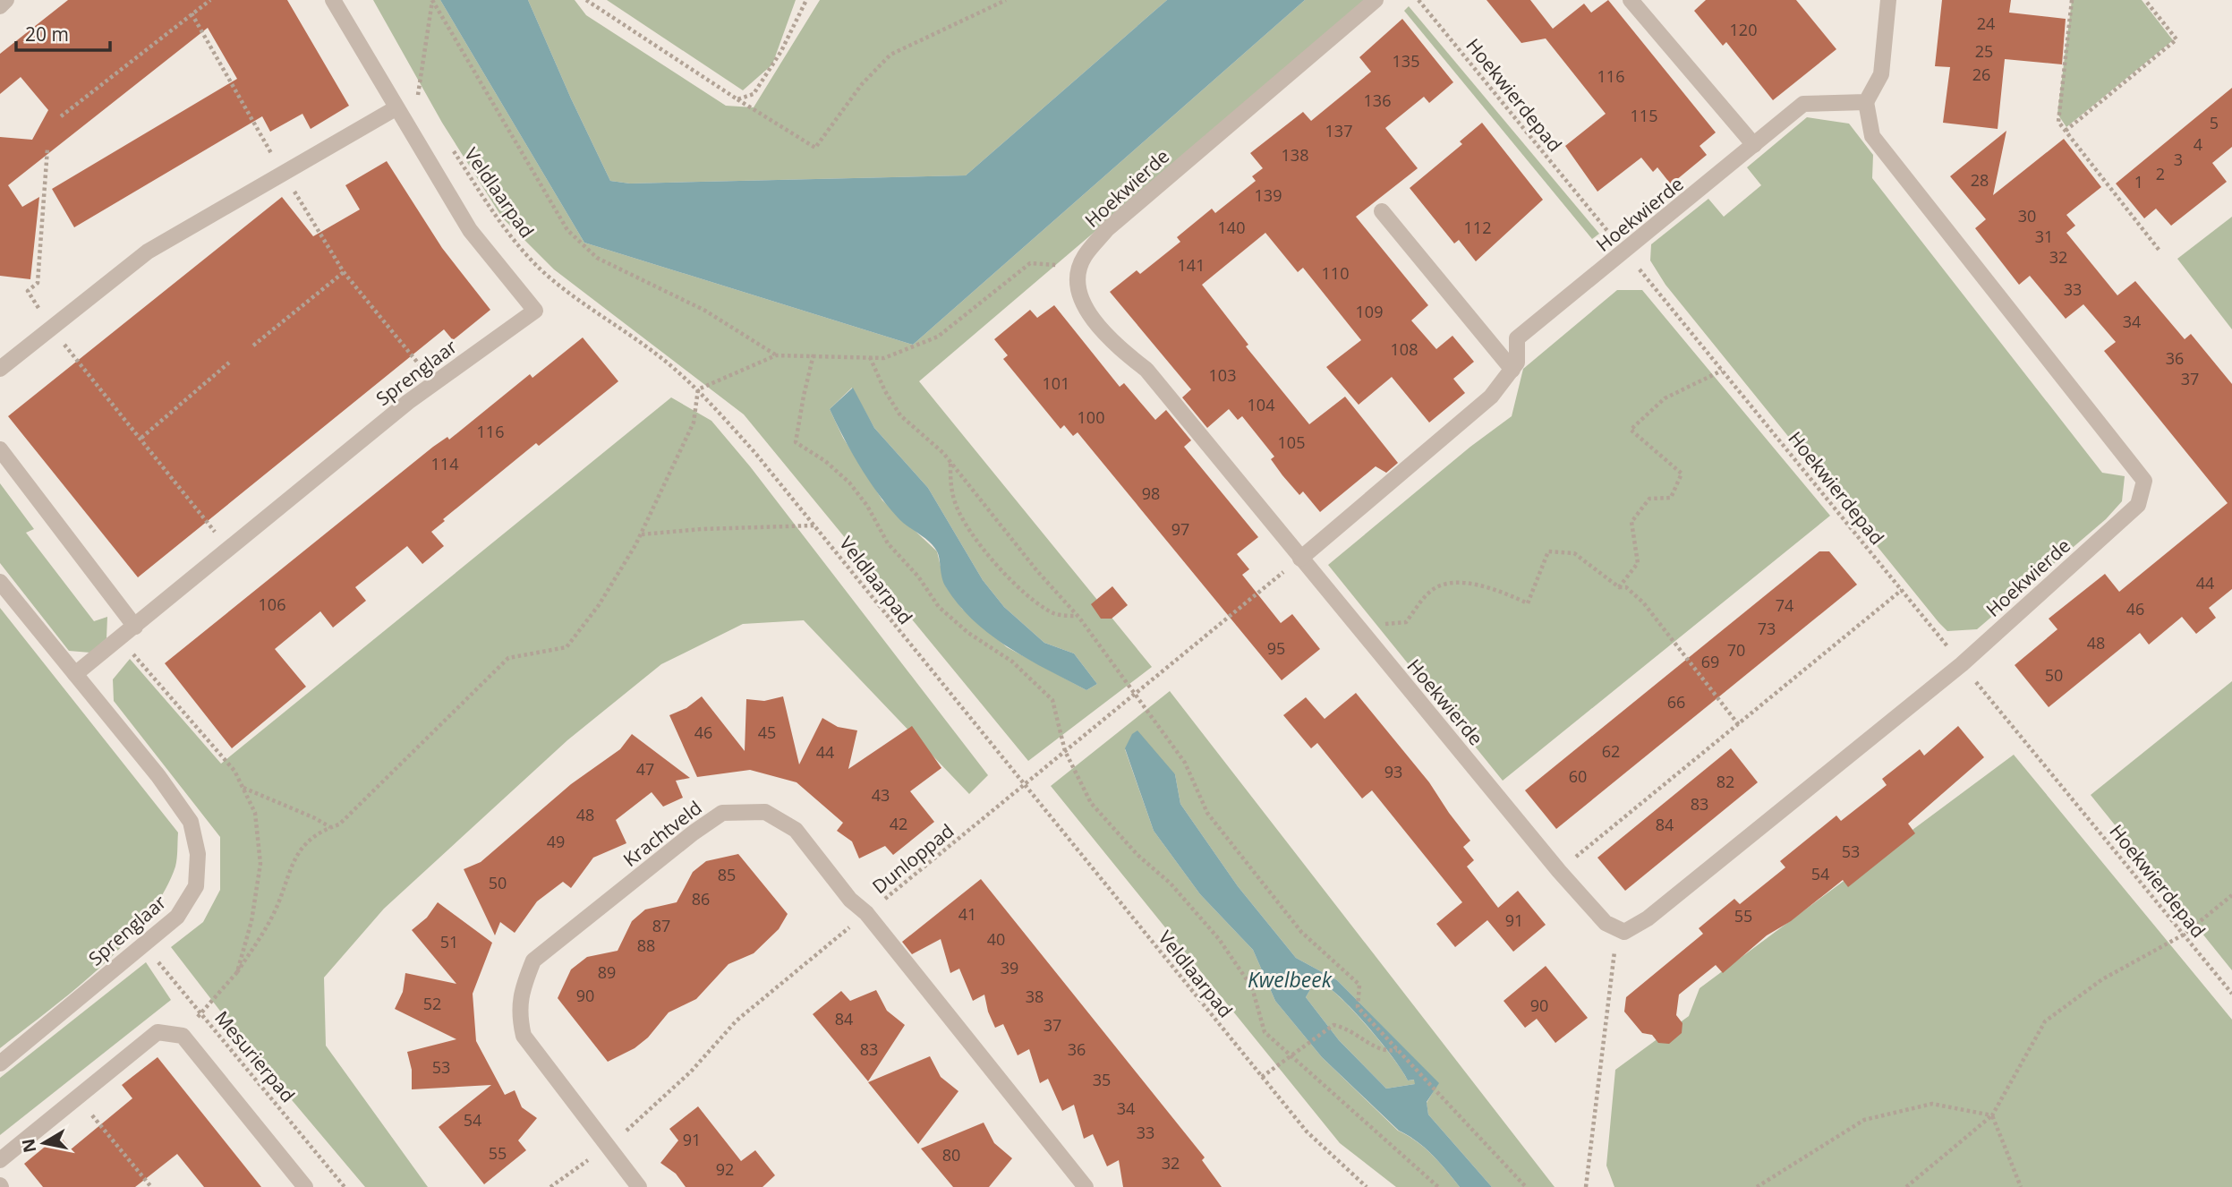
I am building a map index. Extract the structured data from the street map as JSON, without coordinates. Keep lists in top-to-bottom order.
{
  "streets": {
    "street": ["Hoekwierde", "Sprenglaar", "Krachtveld"],
    "path": [
      "Hoekwierdepad",
      "Veldlaarpad",
      "Dunloppad",
      "Mesurierpad"
    ]
  },
  "crossings": [
    ["Hoekwierdepad", "Hoekwierde"],
    ["Hoekwierde", "Dunloppad"],
    ["Veldlaarpad", "Dunloppad"],
    ["Sprenglaar", "Mesurierpad"],
    ["Krachtveld", "Dunloppad"]
  ],
  "water": ["Kwelbeek"],
  "house_numbers": [
    "24",
    "120",
    "25",
    "135",
    "26",
    "116",
    "136",
    "115",
    "5",
    "137",
    "4",
    "138",
    "3",
    "2",
    "28",
    "1",
    "139",
    "30",
    "140",
    "112",
    "31",
    "32",
    "141",
    "110",
    "33",
    "109",
    "34",
    "108",
    "36",
    "103",
    "37",
    "101",
    "104",
    "100",
    "116",
    "105",
    "114",
    "98",
    "97",
    "44",
    "106",
    "74",
    "46",
    "73",
    "48",
    "95",
    "70",
    "69",
    "50",
    "66",
    "46",
    "45",
    "62",
    "44",
    "47",
    "93",
    "60",
    "82",
    "43",
    "83",
    "48",
    "42",
    "84",
    "49",
    "53",
    "54",
    "85",
    "50",
    "86",
    "41",
    "55",
    "91",
    "87",
    "40",
    "51",
    "88",
    "39",
    "89",
    "90",
    "38",
    "52",
    "90",
    "84",
    "37",
    "83",
    "36",
    "53",
    "35",
    "34",
    "54",
    "33",
    "91",
    "55",
    "80",
    "32",
    "92"
  ],
  "scale_bar": "20 m",
  "north": "left"
}
